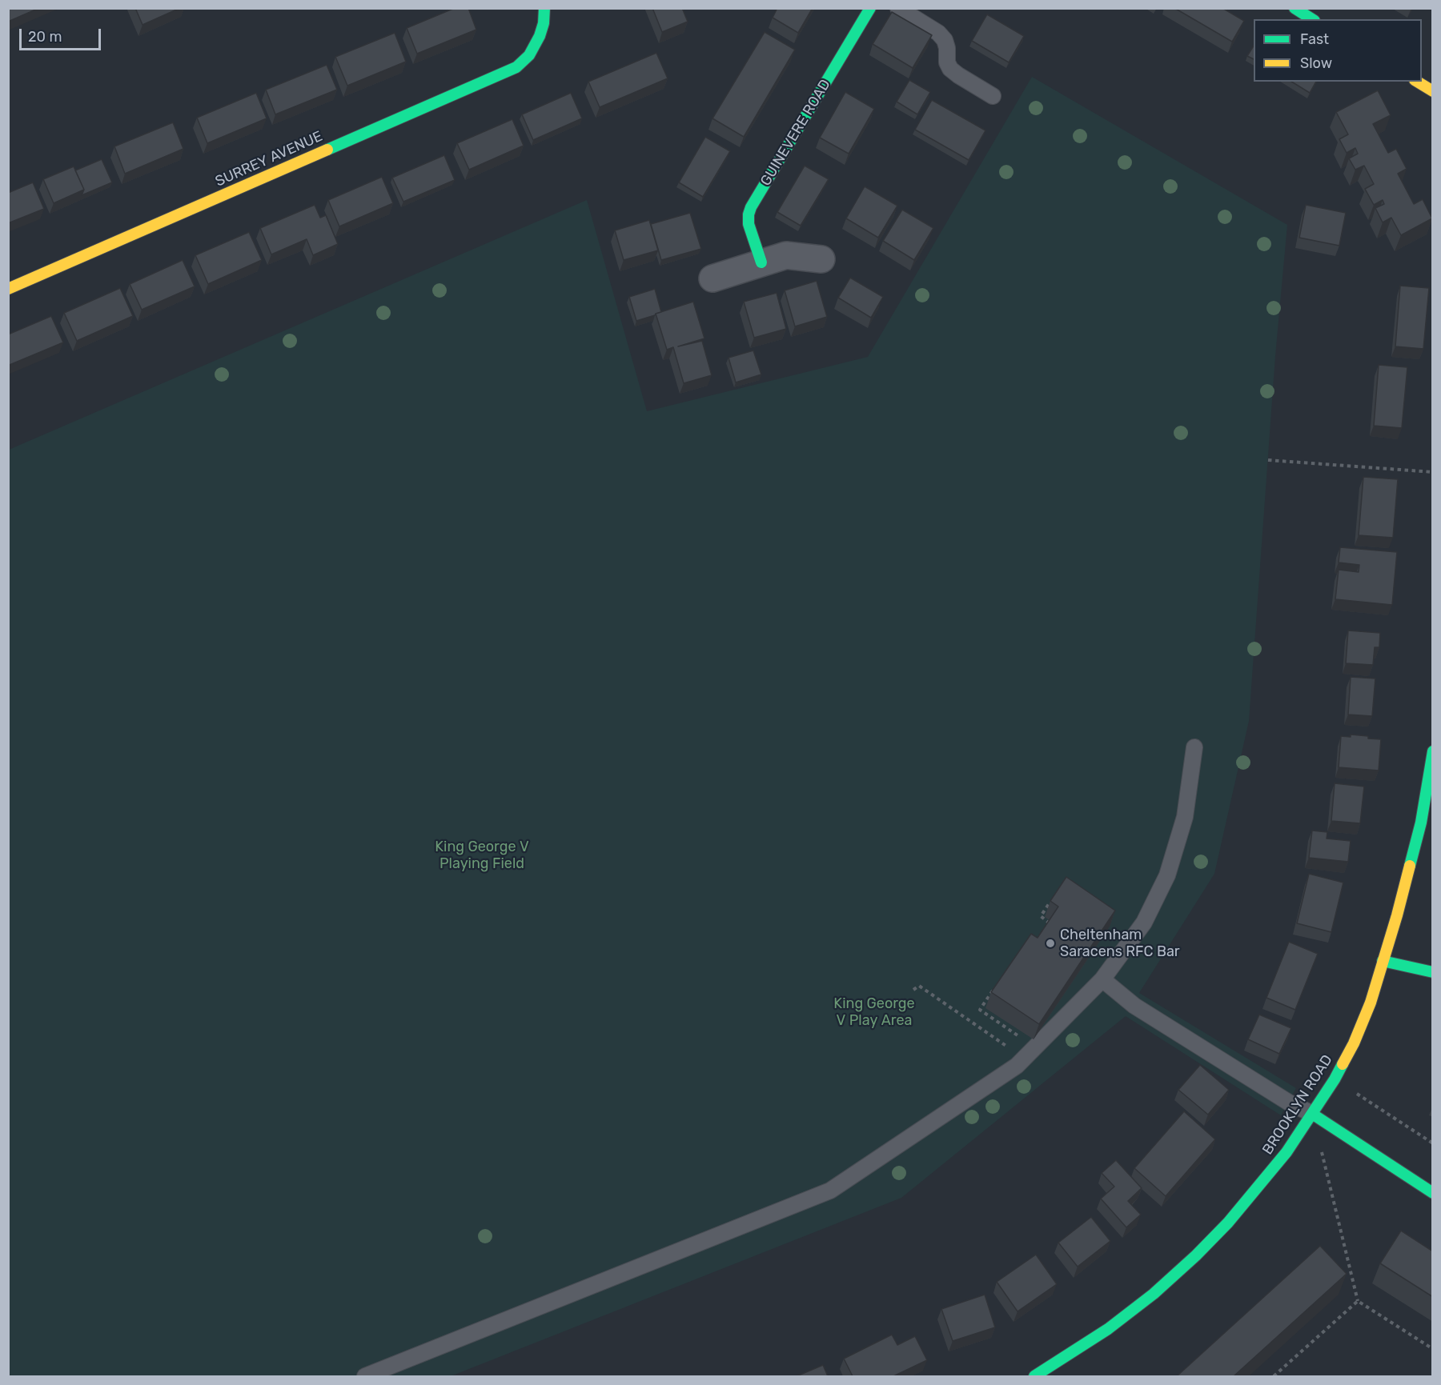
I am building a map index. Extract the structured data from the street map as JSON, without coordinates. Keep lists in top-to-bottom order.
{
  "streets": {
    "street": ["GUINEVERE ROAD", "SURREY AVENUE", "BROOKLYN ROAD"]
  },
  "parks": ["King George V Playing Field", "King George V Play Area"],
  "places": ["Cheltenham Saracens RFC Bar"],
  "legend": ["Fast", "Slow"],
  "scale_bar": "20 m"
}
